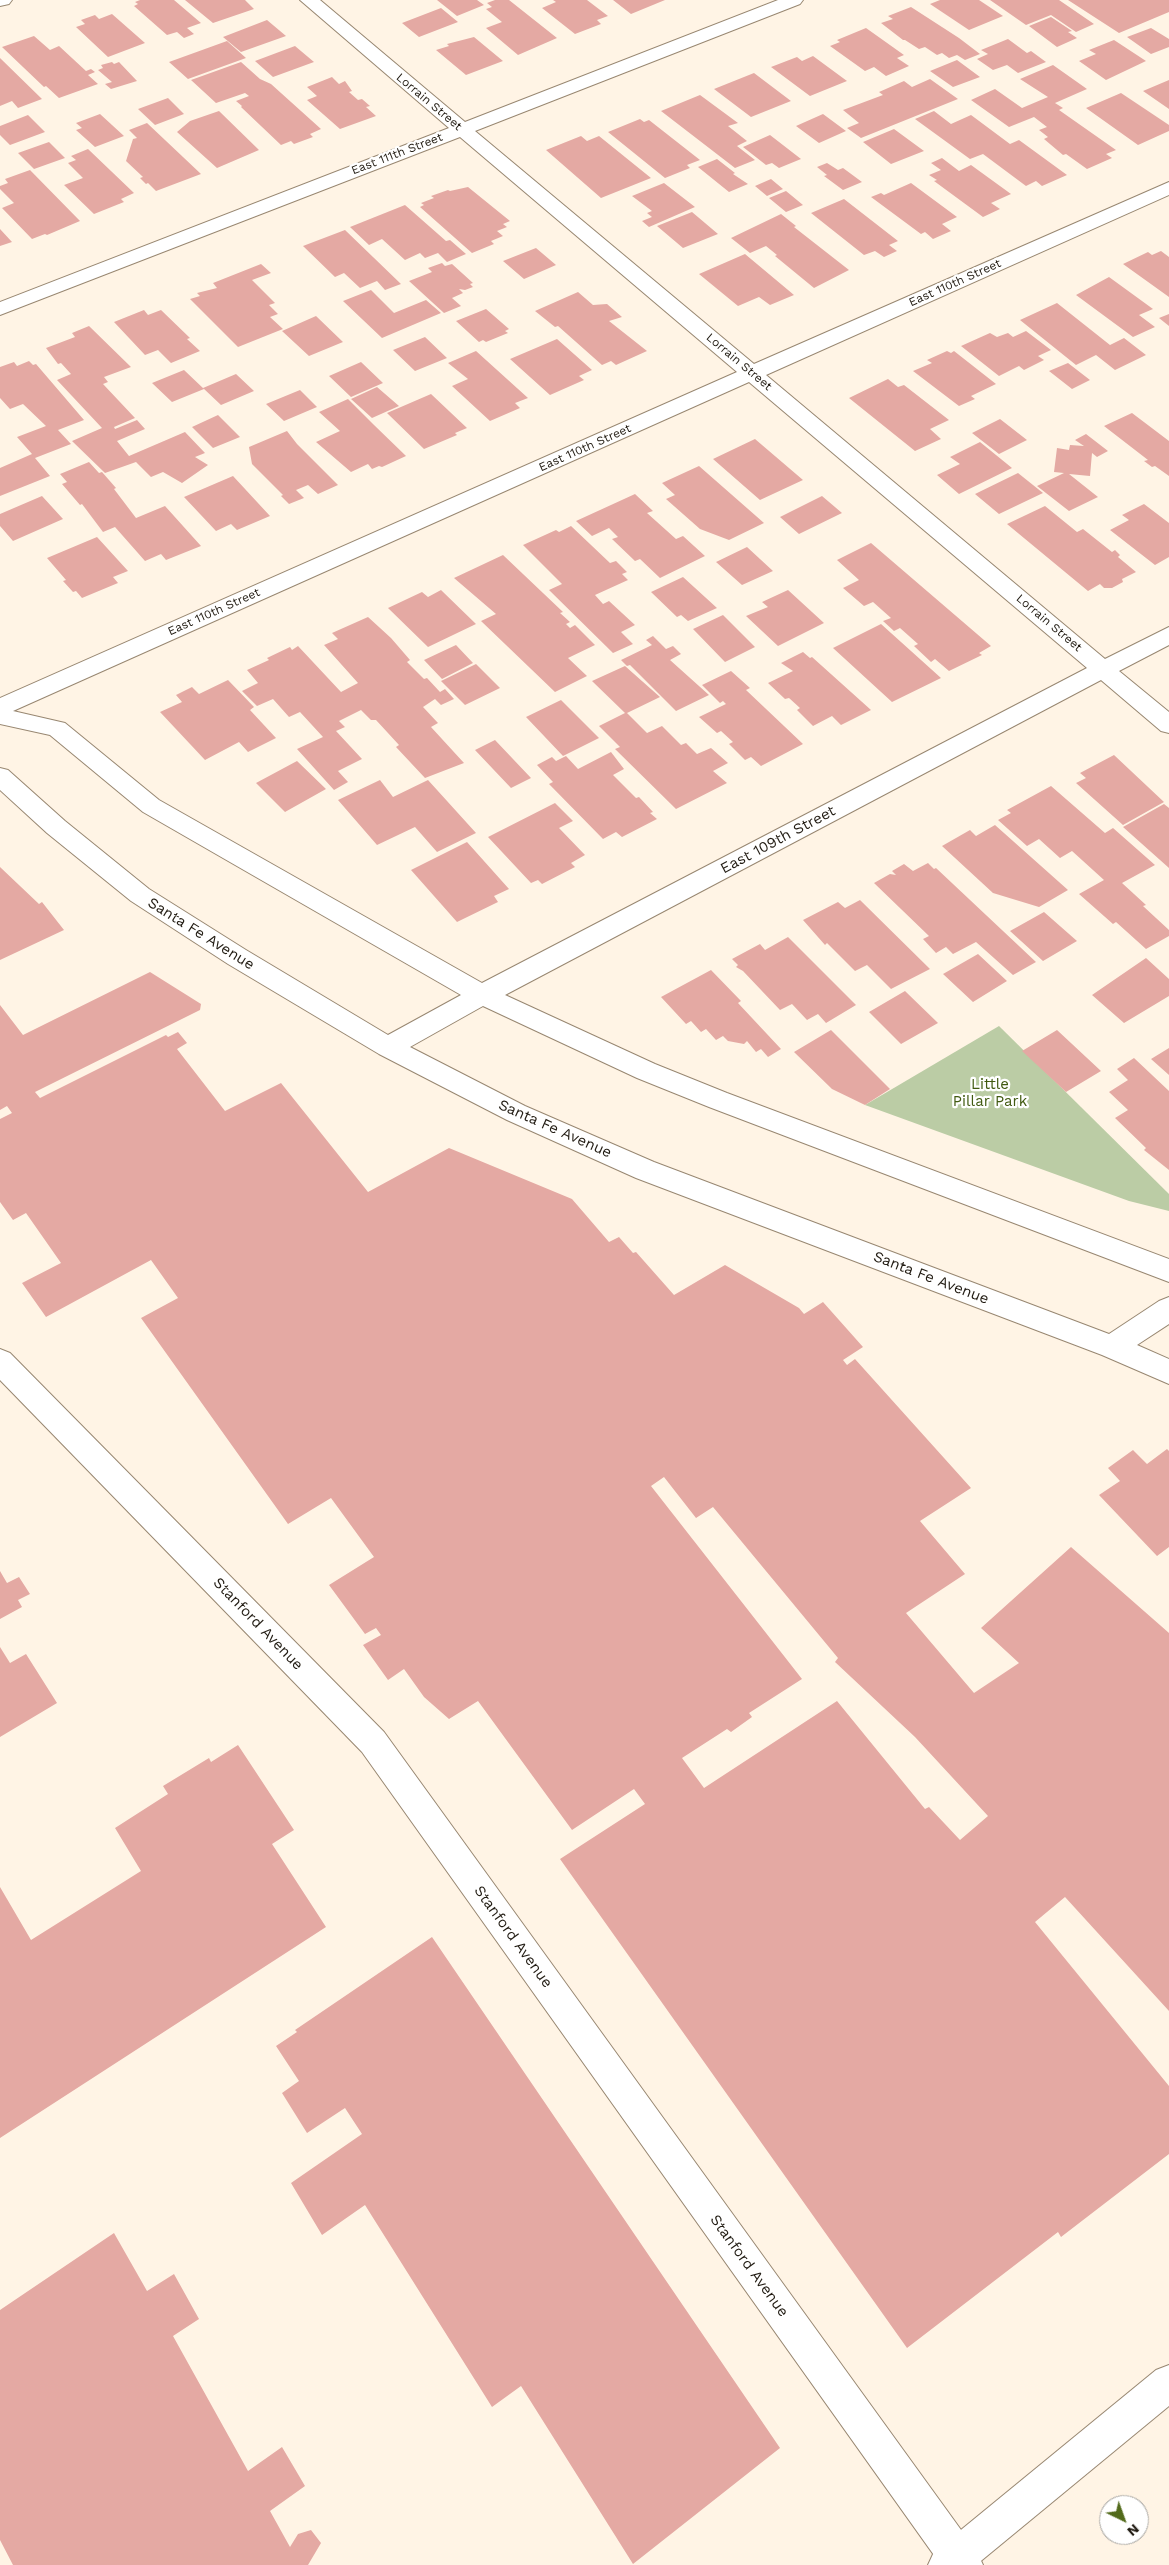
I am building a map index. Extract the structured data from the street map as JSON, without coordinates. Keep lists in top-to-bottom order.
{
  "streets": {
    "street": [
      "Lorrain Street",
      "East 111th Street",
      "East 110th Street",
      "East 109th Street",
      "Santa Fe Avenue",
      "Stanford Avenue"
    ]
  },
  "crossings": [
    ["Lorrain Street", "East 111th Street"],
    ["Lorrain Street", "East 110th Street"],
    ["Lorrain Street", "East 109th Street"],
    ["East 109th Street", "Santa Fe Avenue"]
  ],
  "parks": ["Little Pillar Park"],
  "north": "bottom right"
}
